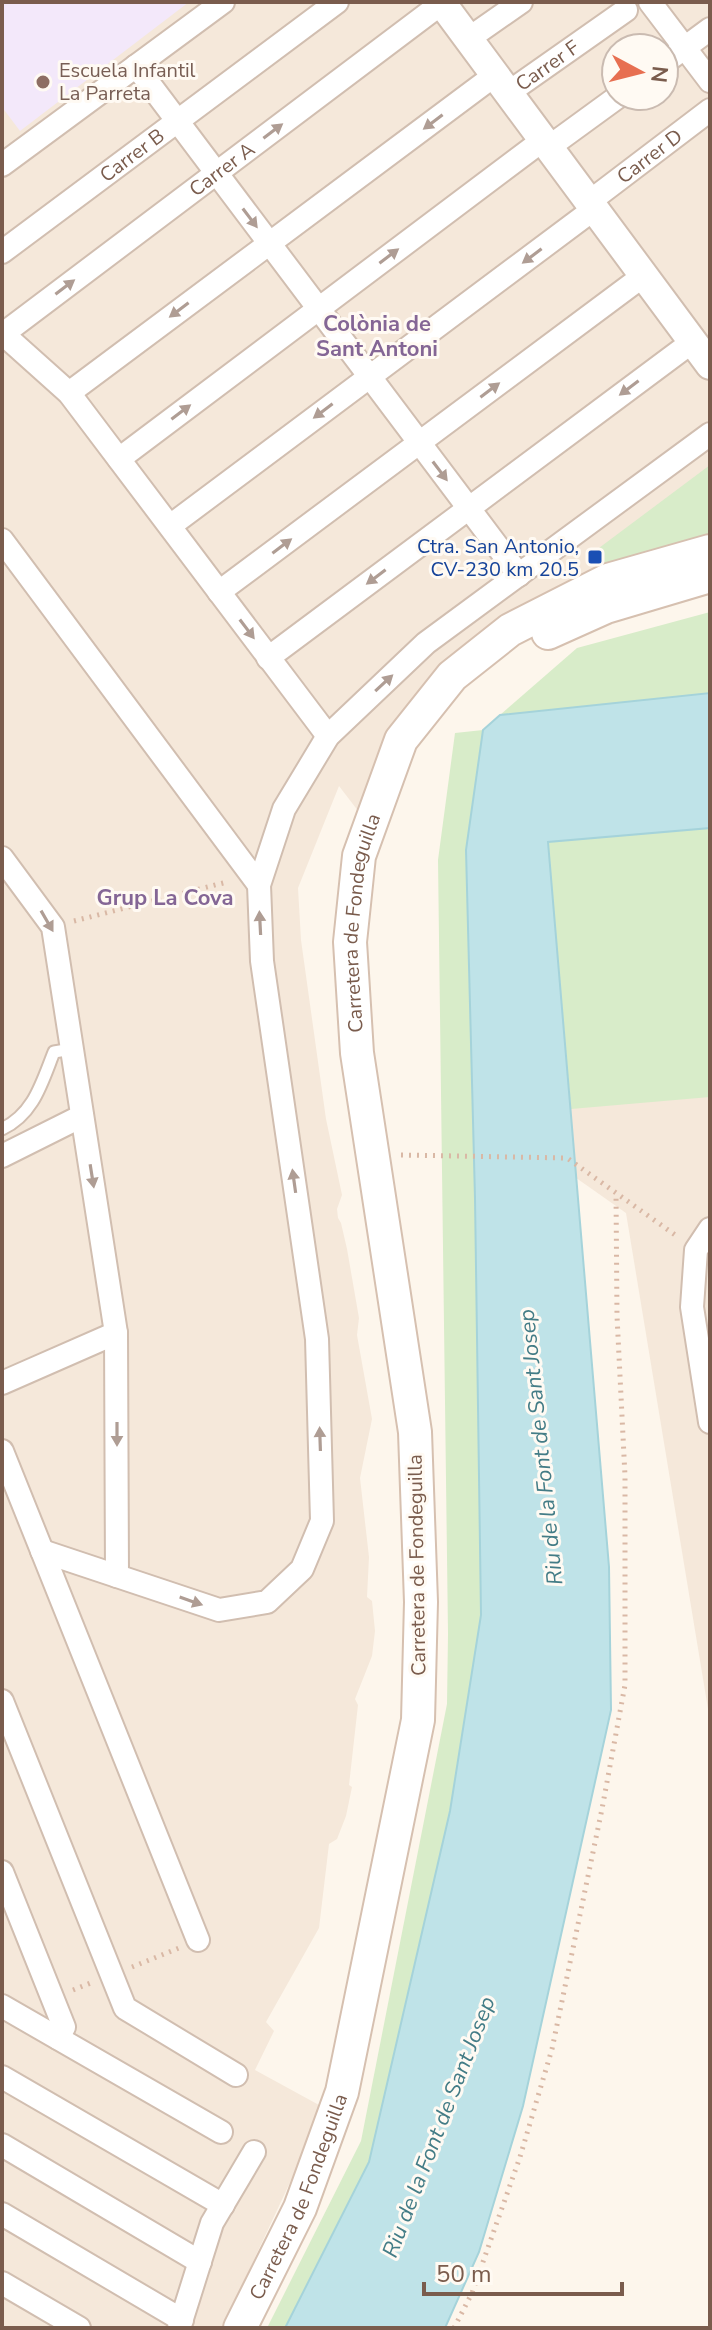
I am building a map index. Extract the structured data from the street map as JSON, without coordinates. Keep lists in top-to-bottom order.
{
  "streets": {
    "main road": ["Carretera de Fondeguilla"],
    "street": [
      "Carrer F",
      "Carrer B",
      "Carrer D",
      "Carrer A"
    ]
  },
  "districts": ["Colònia de Sant Antoni", "Grup La Cova"],
  "water": ["Riu de la Font de Sant Josep"],
  "places": {
    "other": ["Escuela Infantil La Parreta"],
    "transit": ["Ctra. San Antonio, CV-230 km 20.5"]
  },
  "scale_bar": "50 m",
  "north": "right"
}
